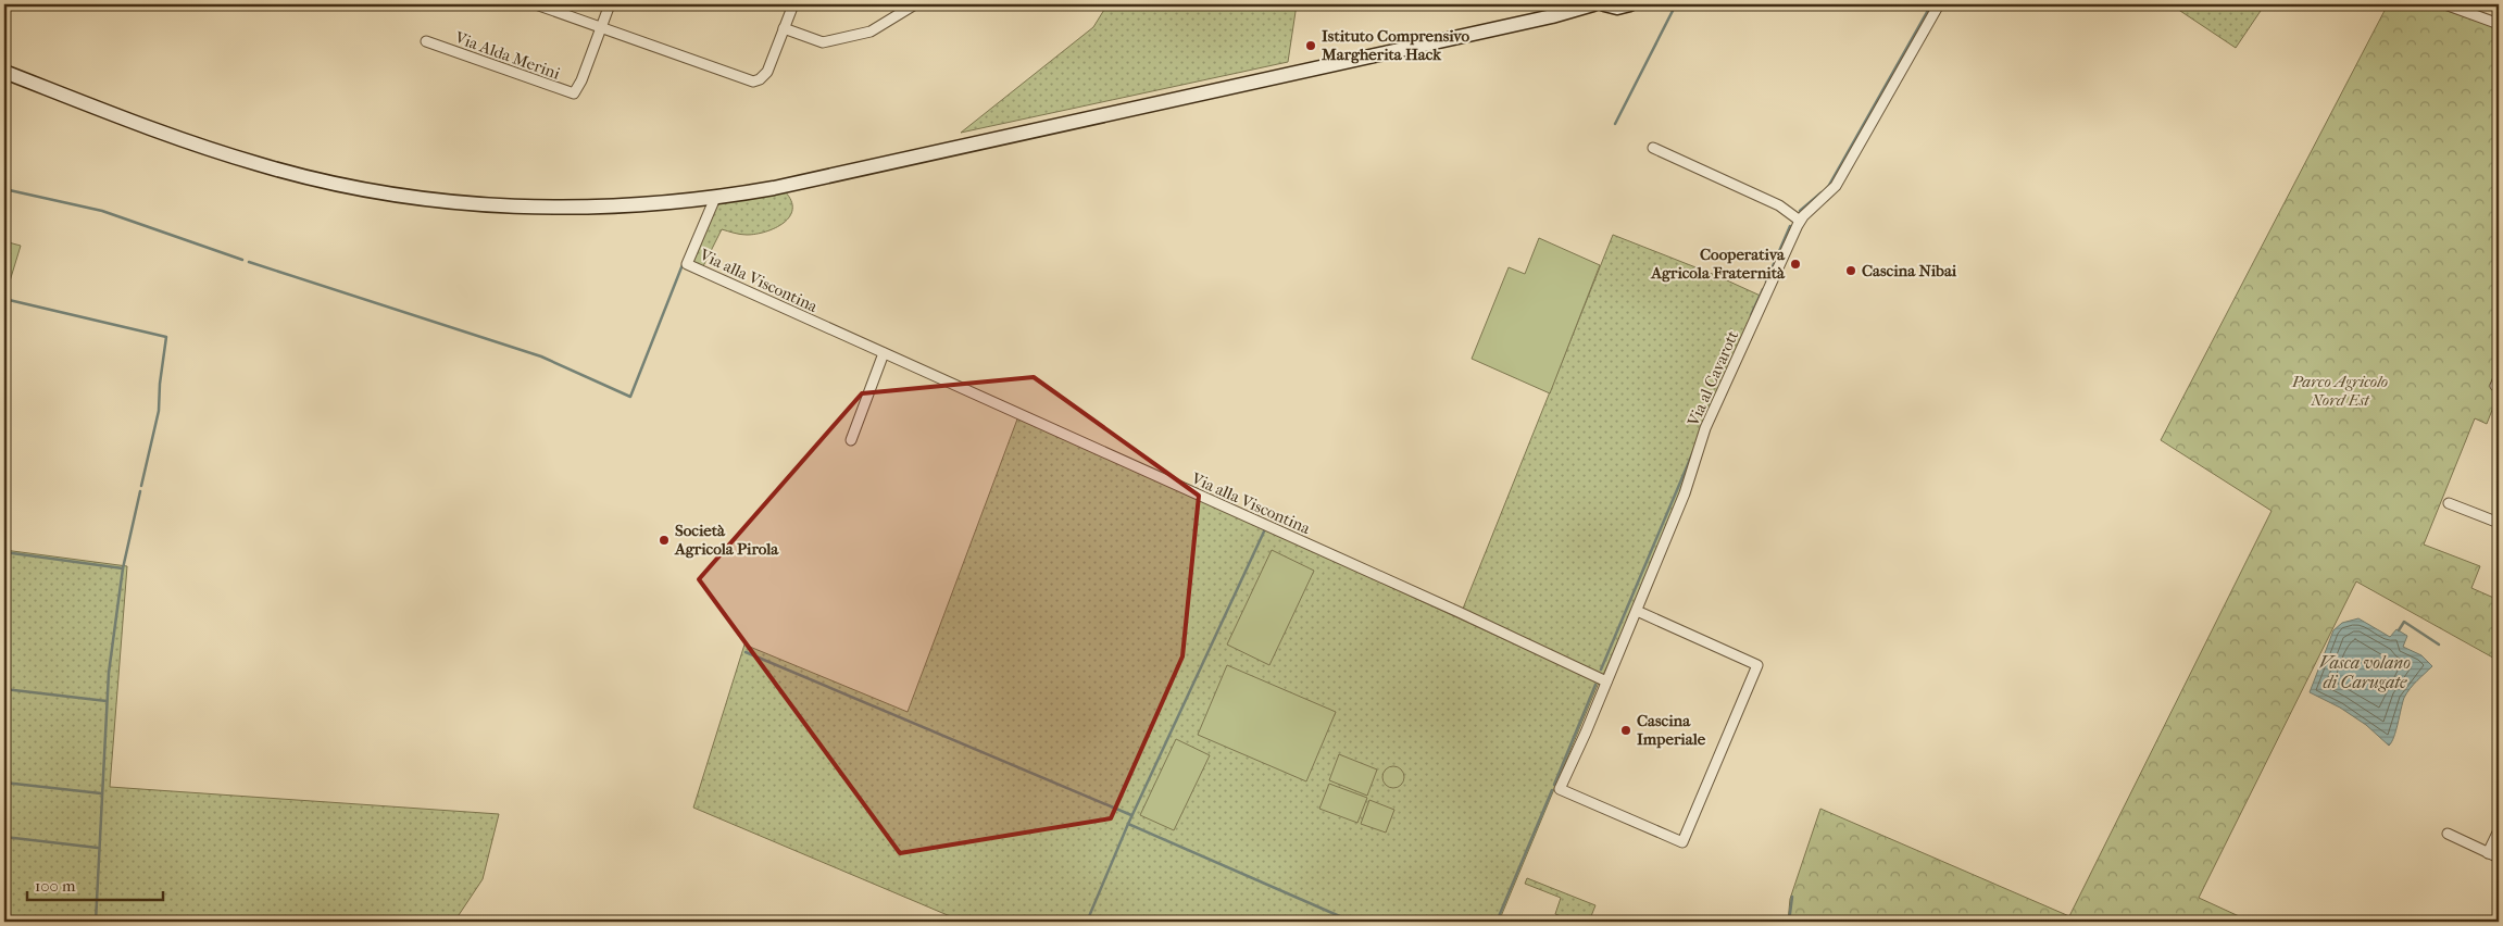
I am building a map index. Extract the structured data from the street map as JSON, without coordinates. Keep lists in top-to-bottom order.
{
  "streets": {
    "street": ["Via Alda Merini", "Via alla Viscontina", "Via al Cavarott"]
  },
  "crossings": [
    ["Via alla Viscontina", "Via al Cavarott"]
  ],
  "water": ["Vasca volano di Carugate"],
  "parks": ["Parco Agricolo Nord Est"],
  "places": [
    "Istituto Comprensivo Margherita Hack",
    "Cooperativa Agricola Fraternità",
    "Cascina Nibai",
    "Società Agricola Pirola",
    "Cascina Imperiale"
  ],
  "scale_bar": "100 m"
}
